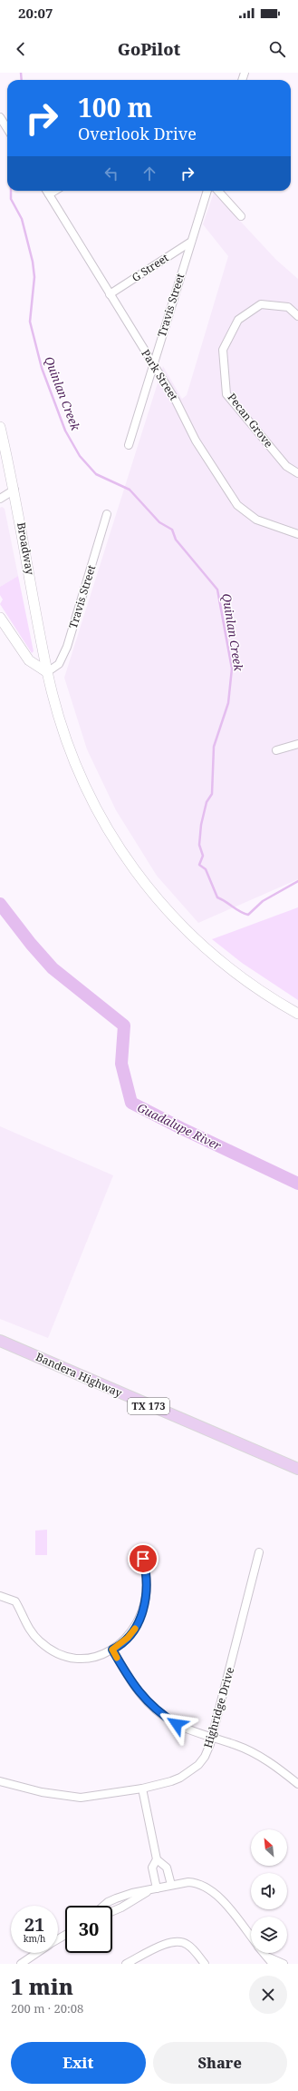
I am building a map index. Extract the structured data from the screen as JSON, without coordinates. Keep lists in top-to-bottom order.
{
  "streets": {
    "main road": ["Broadway", "Bandera Highway", "TX 173"],
    "street": [
      "G Street",
      "Travis Street",
      "Park Street",
      "Pecan Grove",
      "Highridge Drive"
    ]
  },
  "crossings": [
    ["G Street", "Travis Street"],
    ["G Street", "Park Street"],
    ["Travis Street", "Park Street"],
    ["Travis Street", "Broadway"]
  ],
  "water": ["Quinlan Creek", "Guadalupe River"],
  "north": "top left",
  "page": {
    "status": "20:07",
    "header": "GoPilot",
    "turn": ["100 m", "Overlook Drive"],
    "speed": "21 km/h",
    "limit": "30",
    "heading": ["1 min", "200 m · 20:08"],
    "buttons": ["Exit", "Share"]
  }
}
